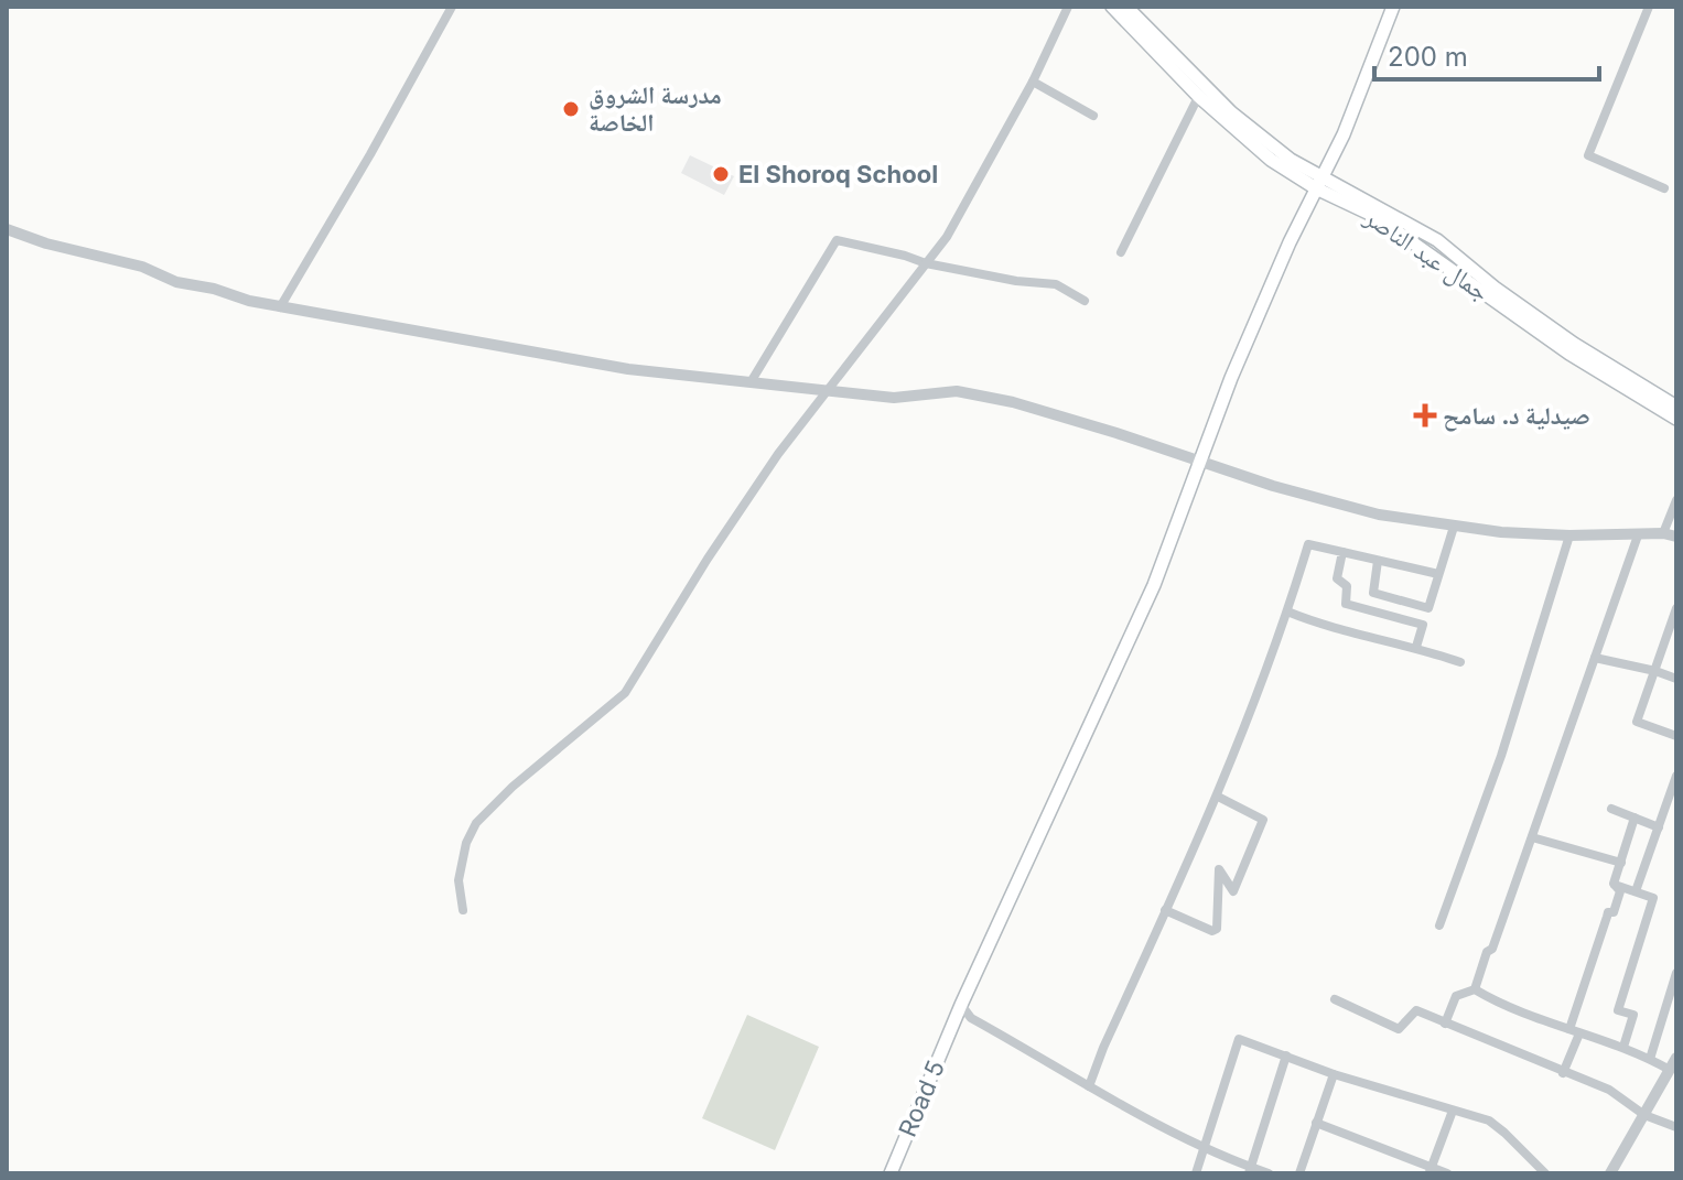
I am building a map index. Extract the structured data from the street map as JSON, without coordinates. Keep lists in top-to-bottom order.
{
  "streets": {
    "main road": ["جمال عبد الناصر", "Road 5"]
  },
  "crossings": [
    ["جمال عبد الناصر", "Road 5"]
  ],
  "places": {
    "other": ["مدرسة الشروق الخاصة", "El Shoroq School"],
    "health": ["صيدلية د. سامح"]
  },
  "scale_bar": "200 m"
}
